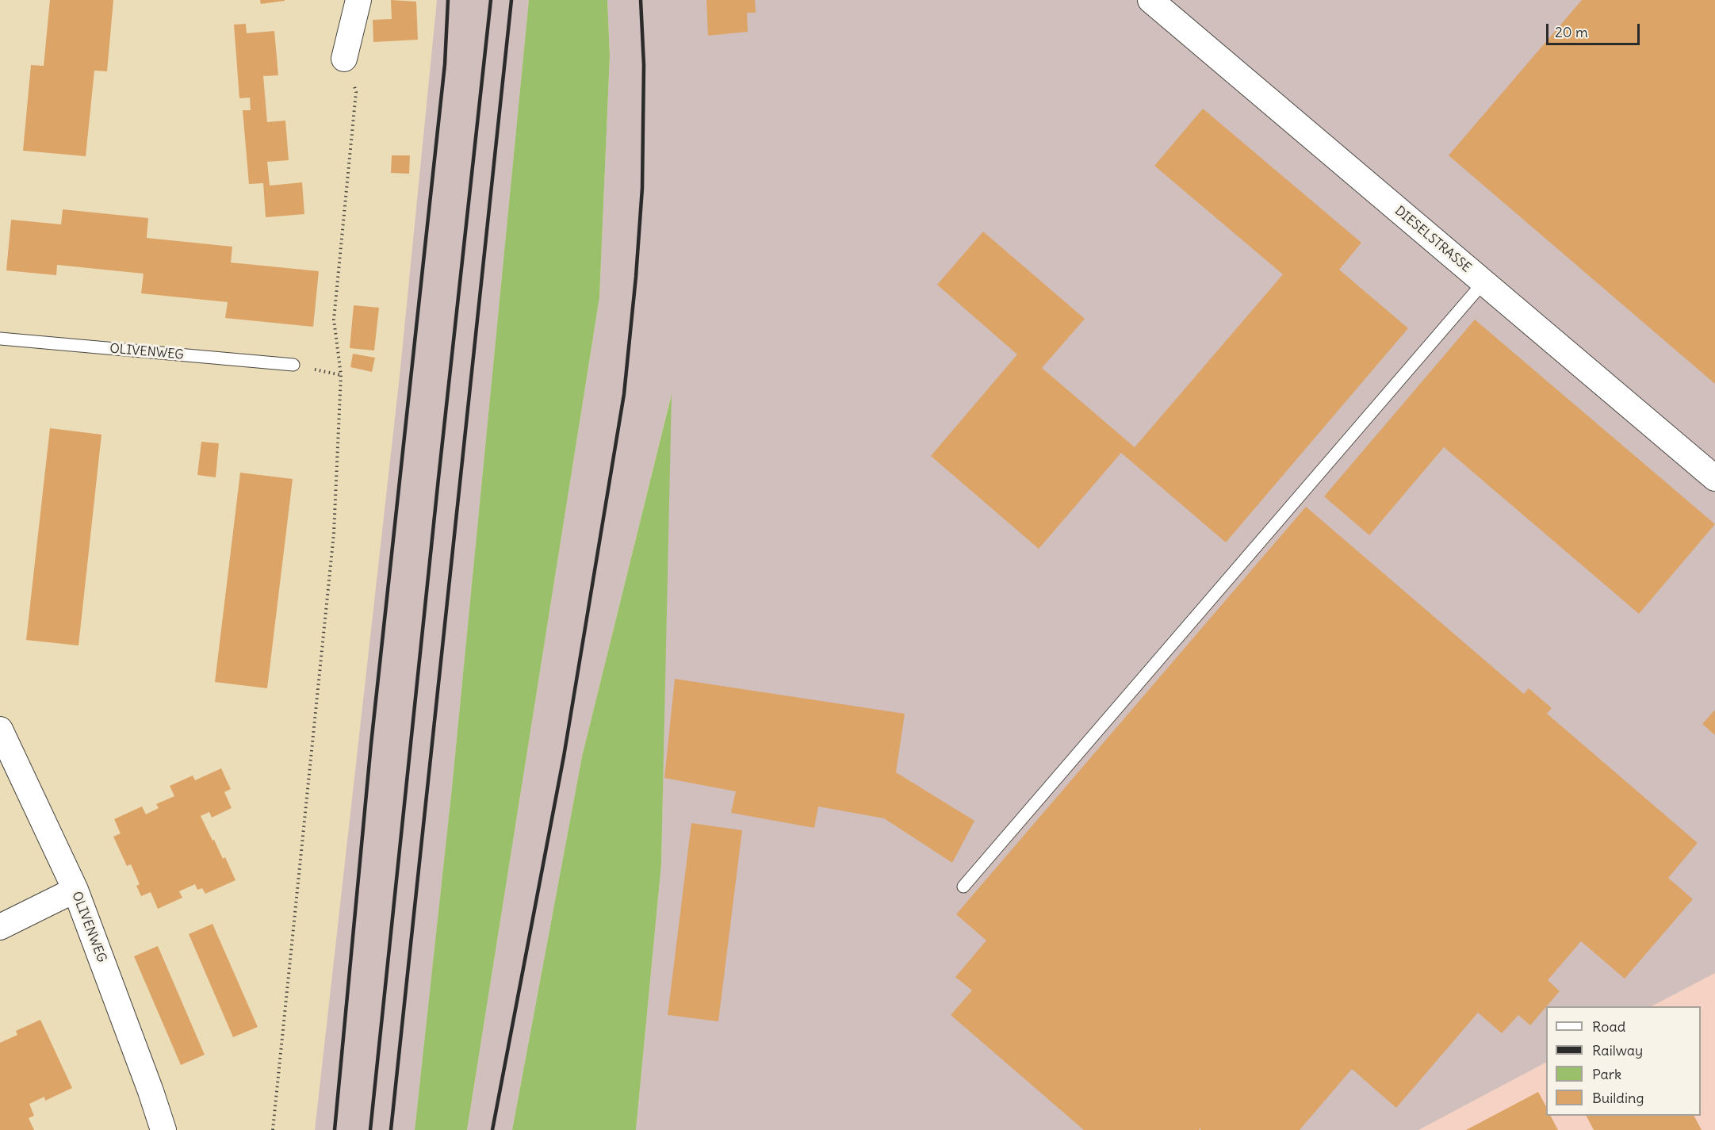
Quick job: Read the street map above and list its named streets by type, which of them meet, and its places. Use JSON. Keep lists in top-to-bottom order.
{
  "streets": {
    "street": ["DIESELSTRASSE", "OLIVENWEG"]
  },
  "legend": [
    "Road",
    "Railway",
    "Park",
    "Building"
  ],
  "scale_bar": "20 m"
}
